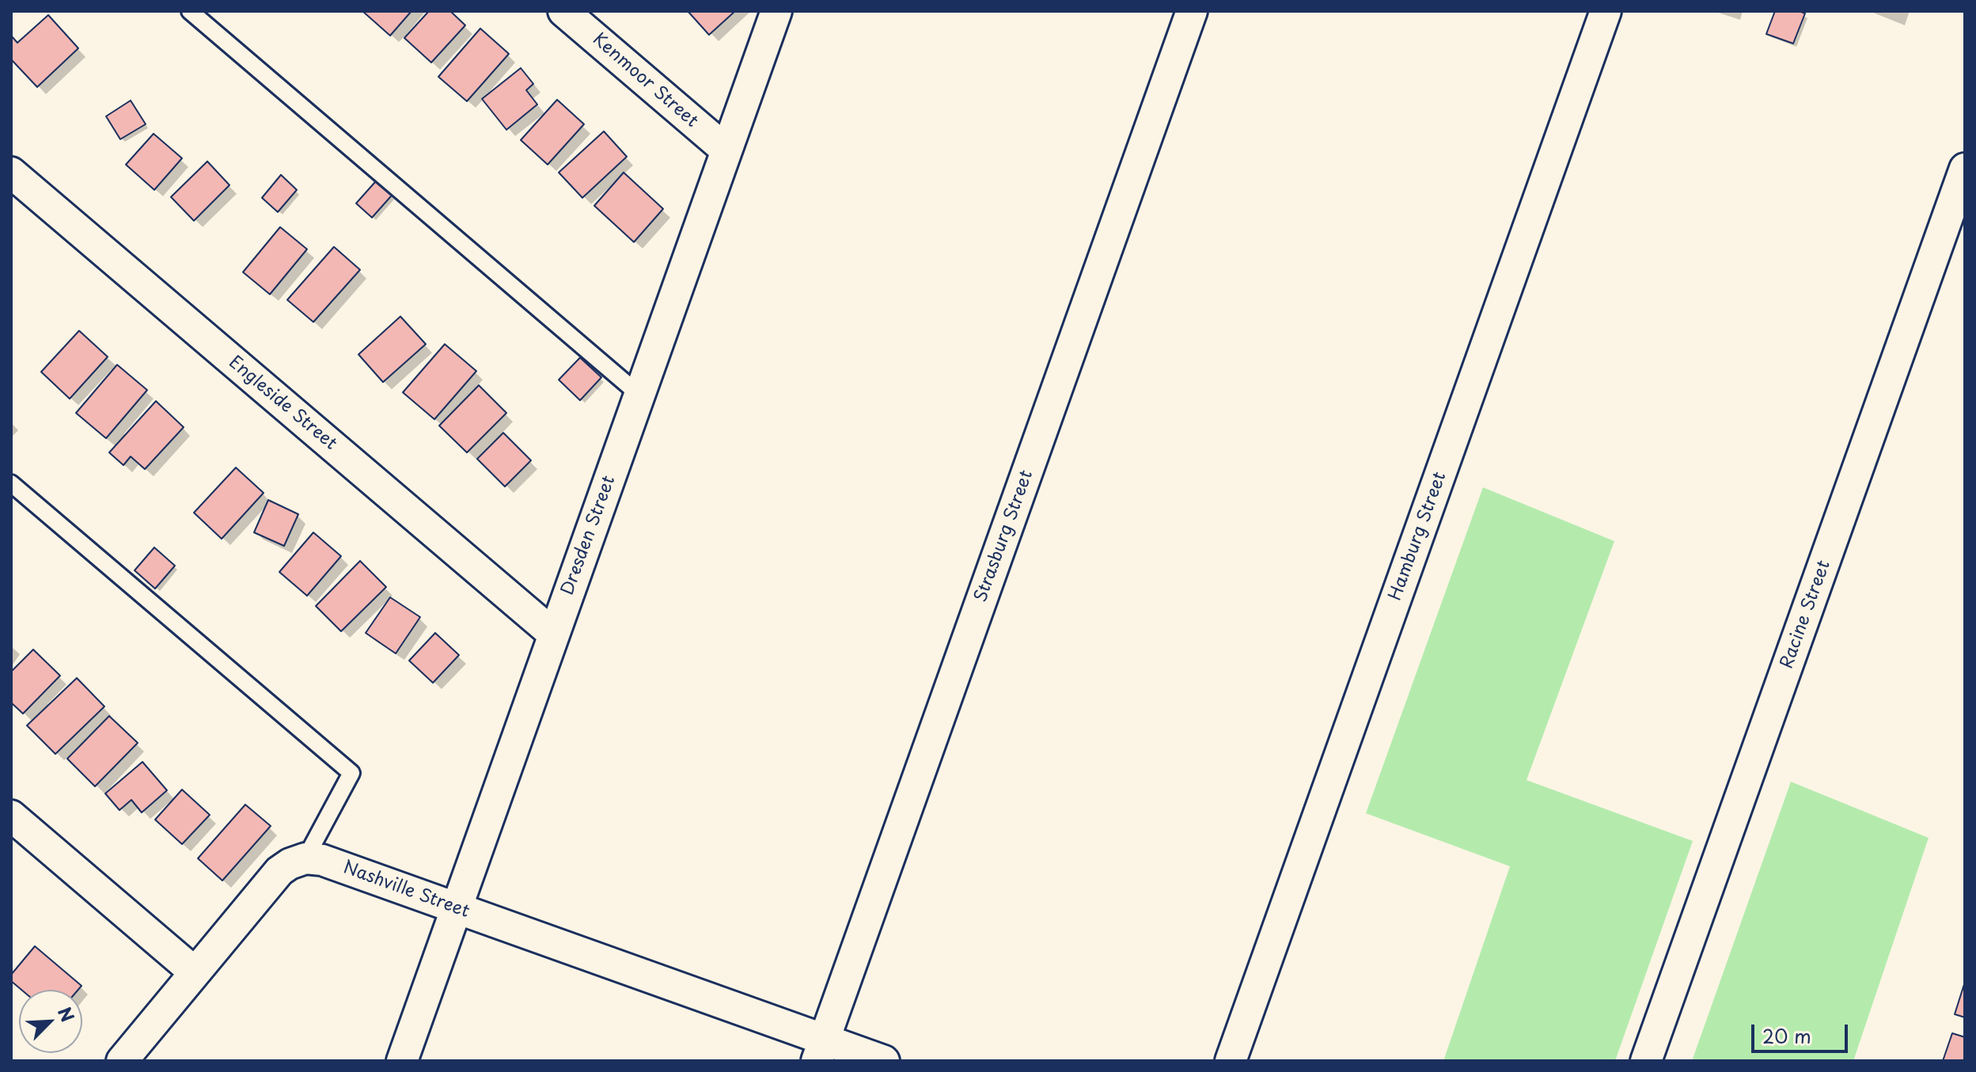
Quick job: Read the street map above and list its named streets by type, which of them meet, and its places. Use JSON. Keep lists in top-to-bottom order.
{
  "streets": {
    "street": [
      "Kenmoor Street",
      "Engleside Street",
      "Dresden Street",
      "Strasburg Street",
      "Hamburg Street",
      "Racine Street",
      "Nashville Street"
    ]
  },
  "crossings": [
    ["Kenmoor Street", "Dresden Street"],
    ["Engleside Street", "Dresden Street"],
    ["Dresden Street", "Nashville Street"],
    ["Strasburg Street", "Nashville Street"]
  ],
  "scale_bar": "20 m",
  "north": "top right"
}
